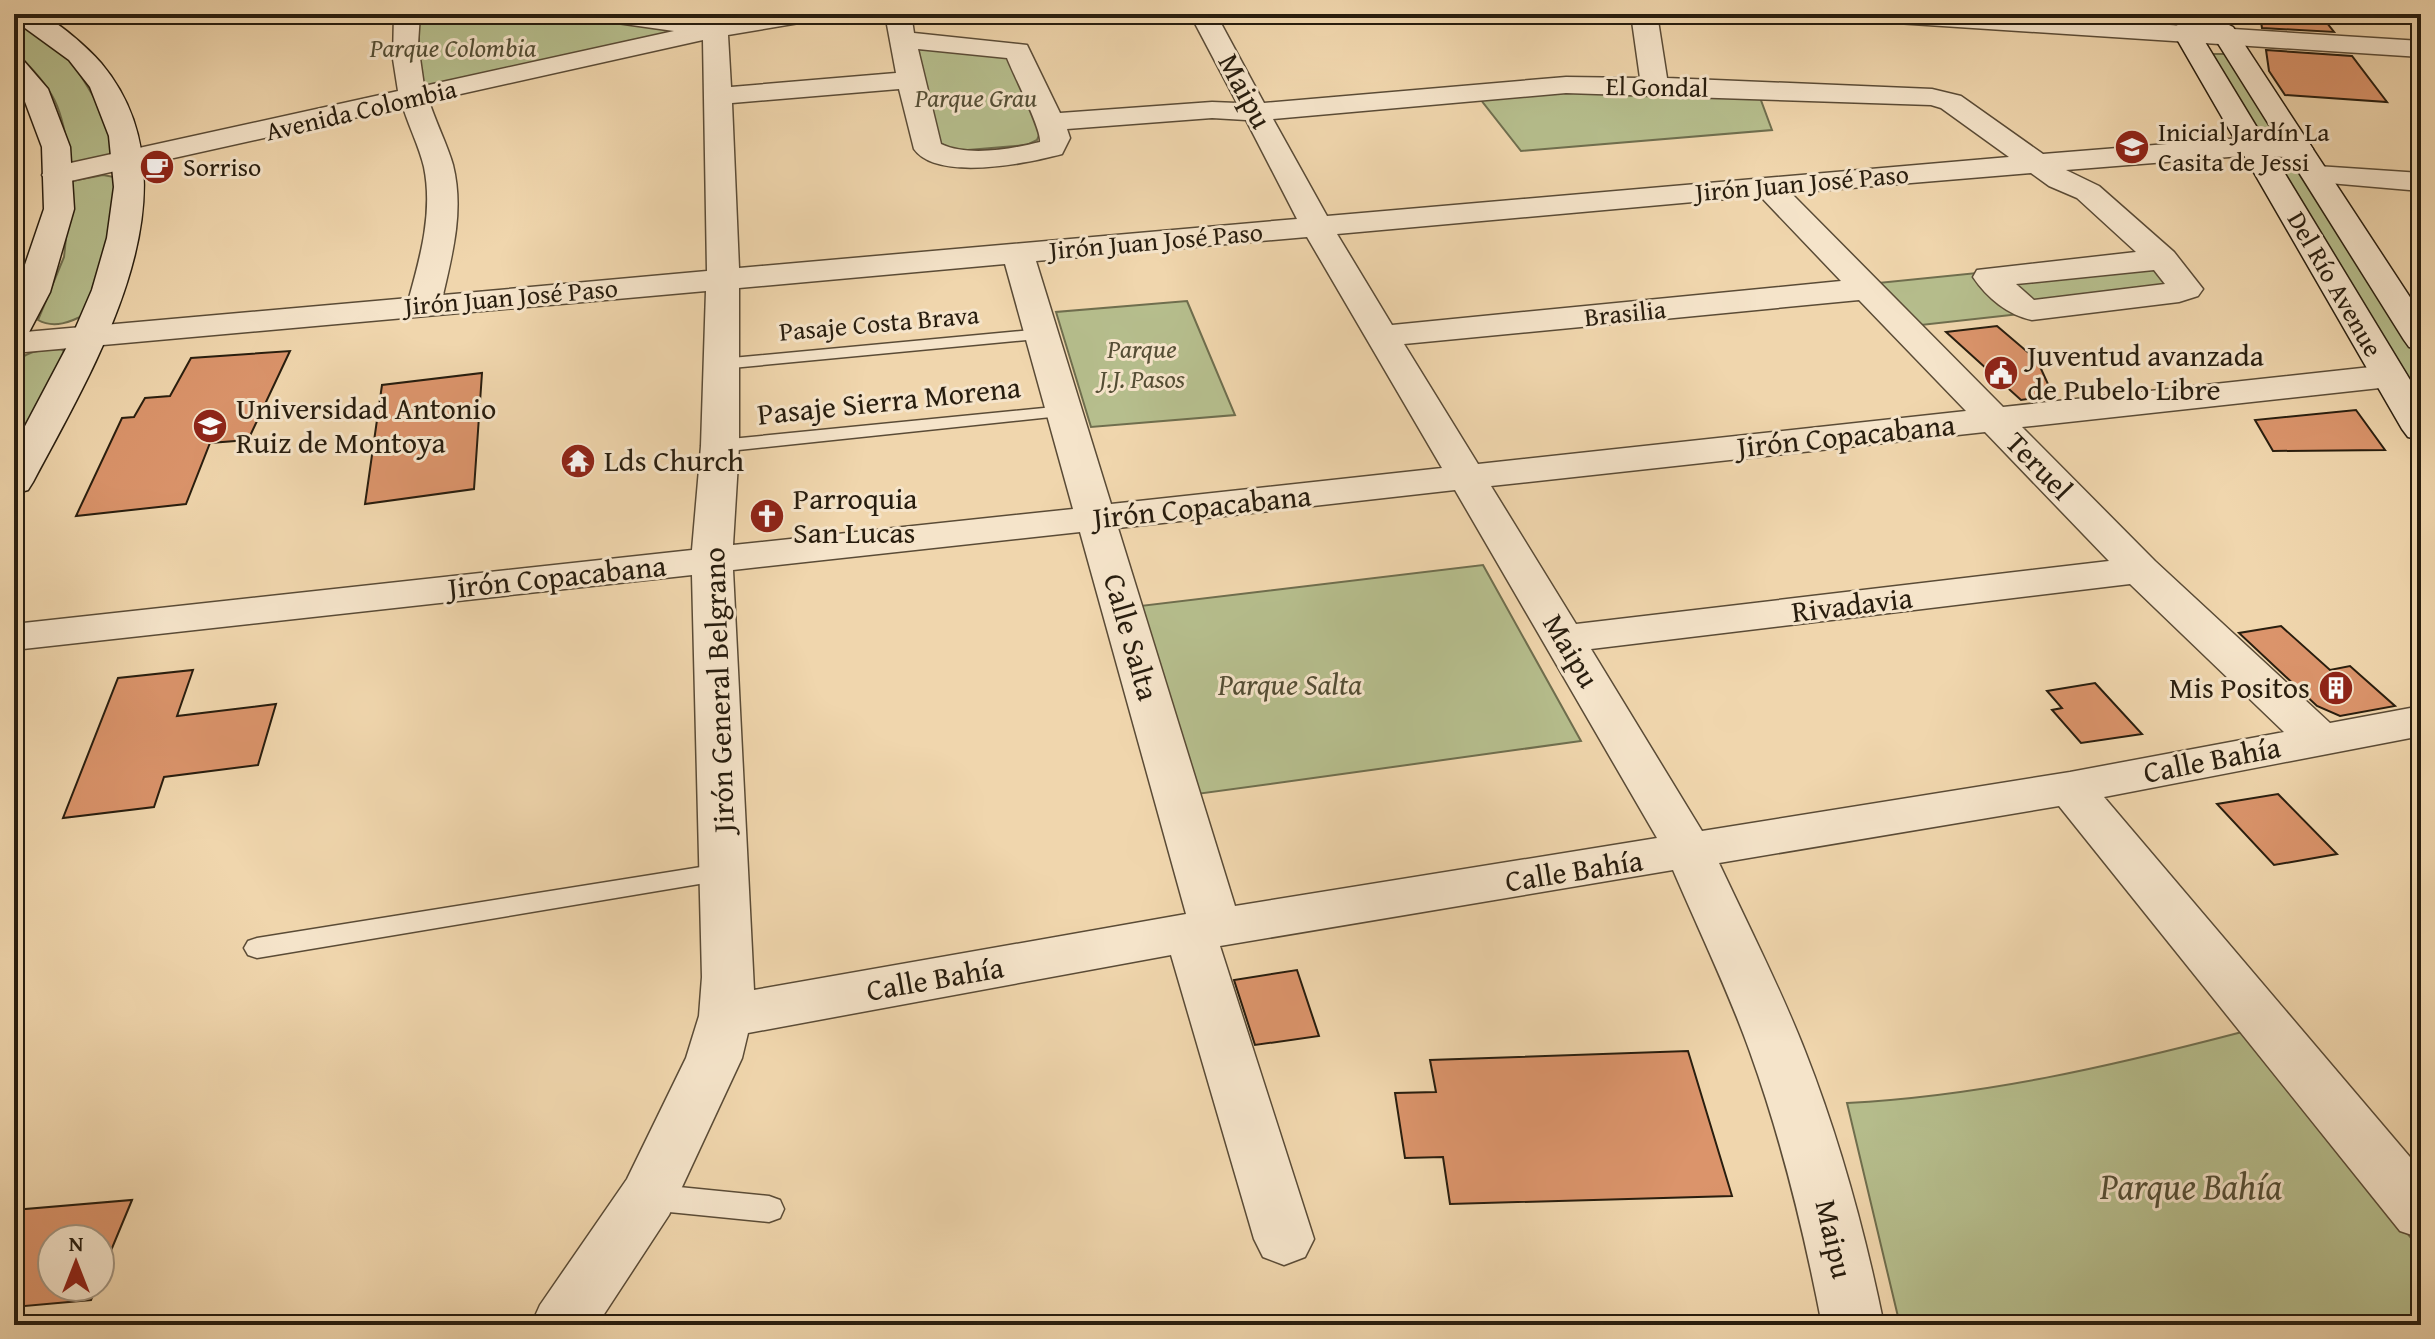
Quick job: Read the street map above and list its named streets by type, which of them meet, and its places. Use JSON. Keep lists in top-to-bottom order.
{
  "streets": {
    "street": [
      "El Gondal",
      "Maipu",
      "Avenida Colombia",
      "Jirón Juan José Paso",
      "Del Río Avenue",
      "Brasilia",
      "Jirón Copacabana",
      "Teruel",
      "Rivadavia",
      "Calle Salta",
      "Jirón General Belgrano",
      "Calle Bahía"
    ],
    "lane": ["Pasaje Costa Brava", "Pasaje Sierra Morena"]
  },
  "crossings": [
    ["El Gondal", "Maipu"],
    ["El Gondal", "Jirón Juan José Paso"],
    ["Maipu", "Jirón Juan José Paso"],
    ["Maipu", "Brasilia"],
    ["Maipu", "Jirón Copacabana"],
    ["Maipu", "Rivadavia"],
    ["Maipu", "Calle Bahía"],
    ["Avenida Colombia", "Jirón General Belgrano"],
    ["Jirón Juan José Paso", "Del Río Avenue"],
    ["Jirón Juan José Paso", "Teruel"],
    ["Jirón Juan José Paso", "Calle Salta"],
    ["Jirón Juan José Paso", "Jirón General Belgrano"],
    ["Del Río Avenue", "Jirón Copacabana"],
    ["Brasilia", "Teruel"],
    ["Pasaje Costa Brava", "Calle Salta"],
    ["Pasaje Costa Brava", "Jirón General Belgrano"],
    ["Pasaje Sierra Morena", "Calle Salta"],
    ["Pasaje Sierra Morena", "Jirón General Belgrano"],
    ["Jirón Copacabana", "Teruel"],
    ["Jirón Copacabana", "Calle Salta"],
    ["Jirón Copacabana", "Jirón General Belgrano"],
    ["Teruel", "Rivadavia"],
    ["Teruel", "Calle Bahía"],
    ["Calle Salta", "Calle Bahía"],
    ["Jirón General Belgrano", "Calle Bahía"]
  ],
  "parks": [
    "Parque Colombia",
    "Parque Grau",
    "Parque J.J. Pasos",
    "Parque Salta",
    "Parque Bahía"
  ],
  "places": {
    "school or university": ["Inicial Jardín La Casita de Jessi", "Universidad Antonio Ruiz de Montoya"],
    "cafe": ["Sorriso"],
    "public building": ["Juventud avanzada de Pubelo Libre"],
    "temple": ["Lds Church"],
    "church": ["Parroquia San Lucas"],
    "building": ["Mis Positos"]
  },
  "north": "top"
}
